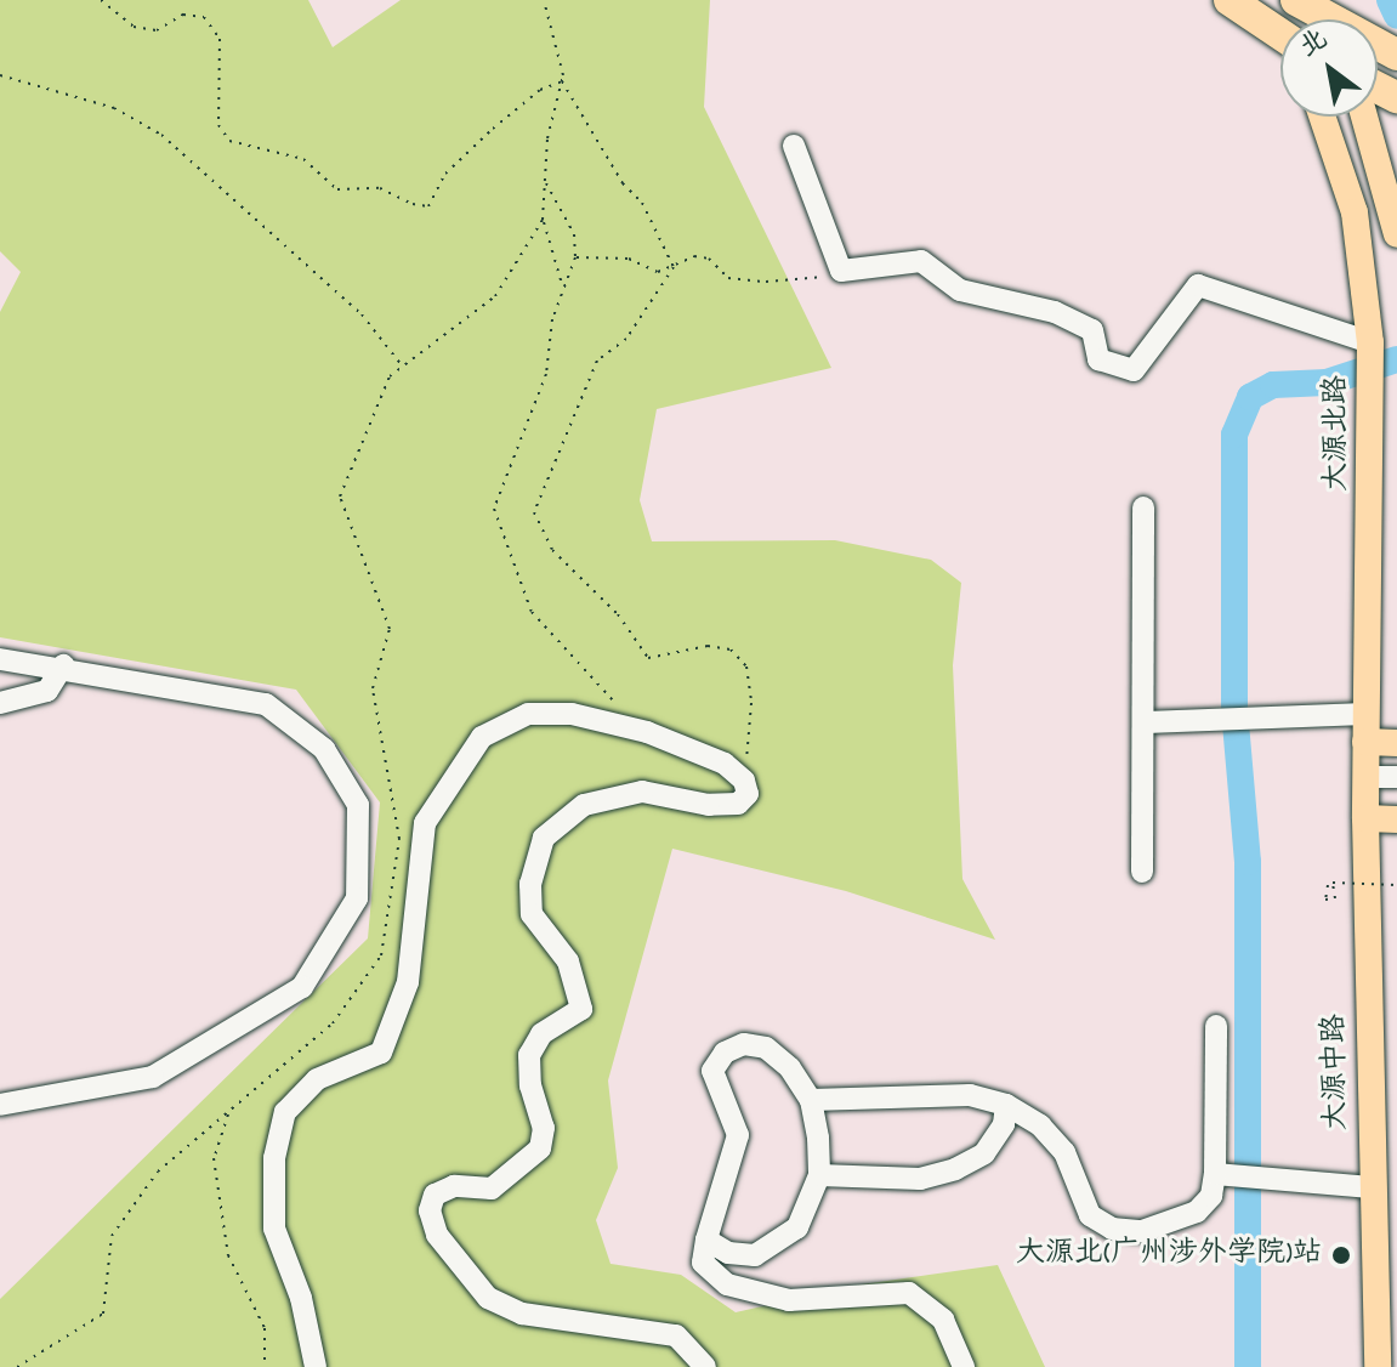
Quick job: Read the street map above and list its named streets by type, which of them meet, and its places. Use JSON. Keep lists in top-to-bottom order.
{
  "streets": {
    "main road": ["大源北路", "大源中路"]
  },
  "crossings": [
    ["大源北路", "大源中路"]
  ],
  "places": ["大源北(广州涉外学院)站"],
  "north": "top left"
}
